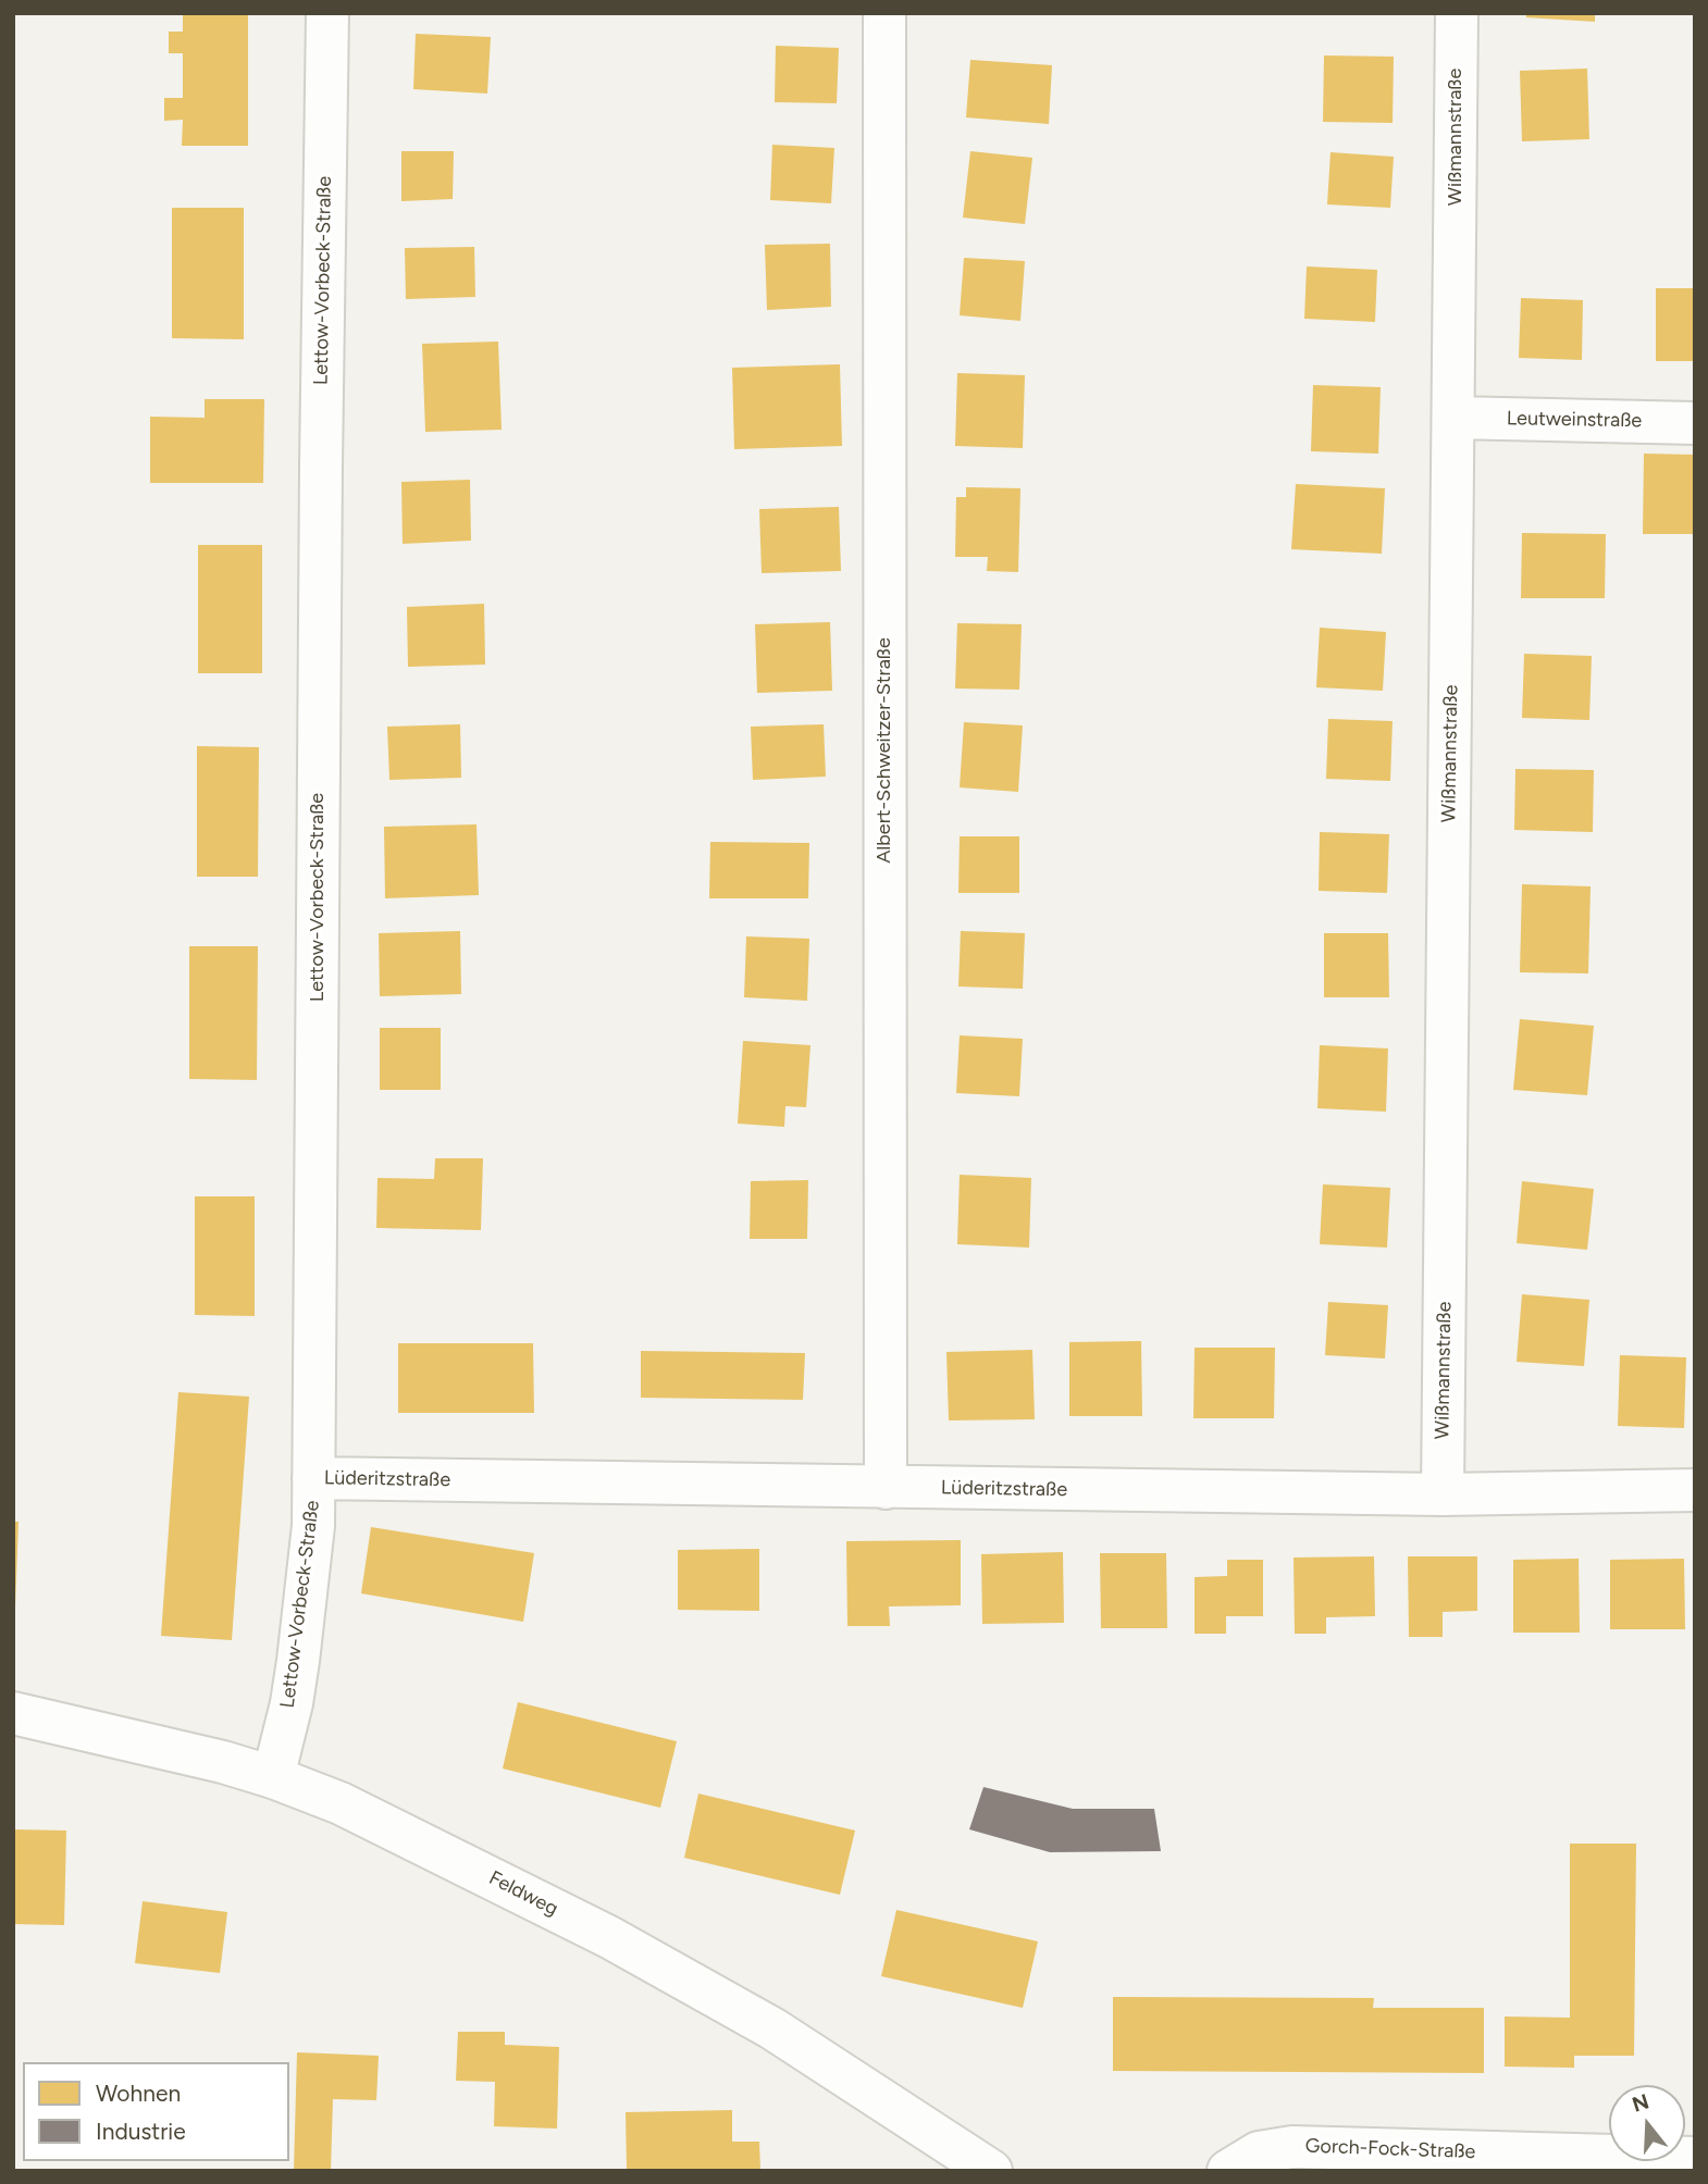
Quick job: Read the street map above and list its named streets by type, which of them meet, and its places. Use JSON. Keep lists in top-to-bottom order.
{
  "streets": {
    "street": [
      "Wißmannstraße",
      "Lettow-Vorbeck-Straße",
      "Leutweinstraße",
      "Albert-Schweitzer-Straße",
      "Lüderitzstraße",
      "Feldweg",
      "Gorch-Fock-Straße"
    ]
  },
  "crossings": [
    ["Wißmannstraße", "Leutweinstraße"],
    ["Wißmannstraße", "Lüderitzstraße"],
    ["Lettow-Vorbeck-Straße", "Lüderitzstraße"],
    ["Lettow-Vorbeck-Straße", "Feldweg"],
    ["Albert-Schweitzer-Straße", "Lüderitzstraße"]
  ],
  "legend": ["Wohnen", "Industrie"],
  "north": "top"
}
